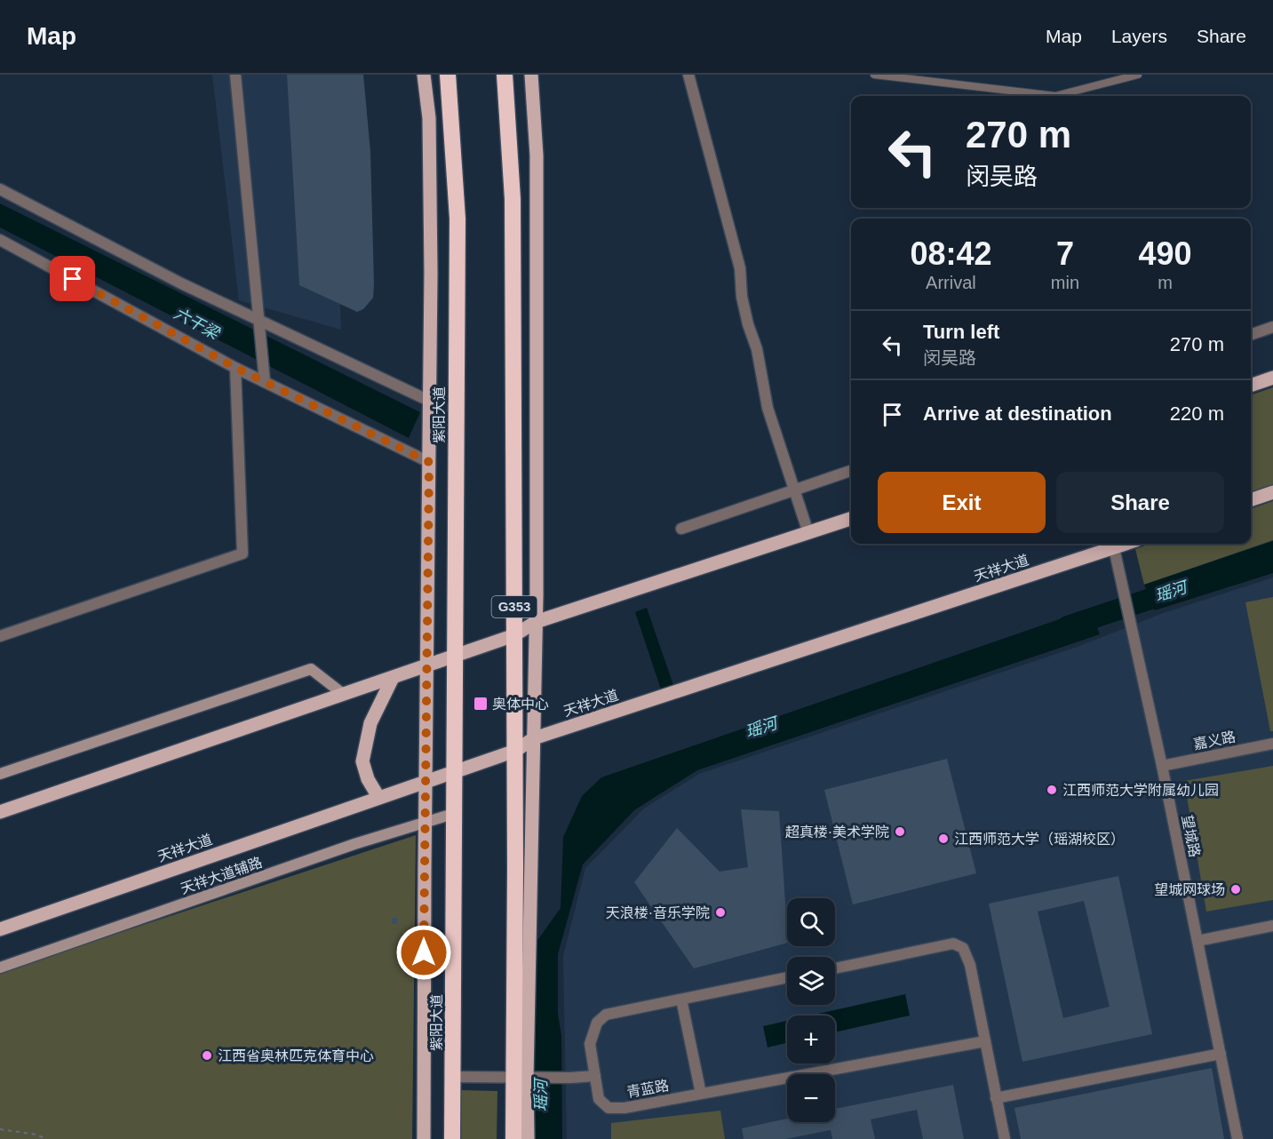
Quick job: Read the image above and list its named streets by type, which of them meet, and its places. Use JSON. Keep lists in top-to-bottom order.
{
  "streets": {
    "highway": ["紫阳大道", "G353"],
    "main road": ["天祥大道", "天祥大道辅路"],
    "street": ["嘉义路", "望城路", "青蓝路"]
  },
  "crossings": [
    ["紫阳大道", "天祥大道"],
    ["紫阳大道", "天祥大道辅路"],
    ["天祥大道", "G353"],
    ["天祥大道", "望城路"],
    ["嘉义路", "望城路"]
  ],
  "water": ["六干梁", "瑶河"],
  "places": {
    "transit": ["奥体中心"],
    "other": [
      "江西师范大学附属幼儿园",
      "超真楼·美术学院",
      "江西师范大学（瑶湖校区）",
      "望城网球场",
      "天浪楼·音乐学院",
      "江西省奥林匹克体育中心"
    ]
  },
  "page": {
    "header": "Map",
    "nav": ["Map", "Layers", "Share"],
    "turn": ["270 m", "闵吴路"],
    "eta": [
      "08:42",
      "Arrival",
      "7",
      "min",
      "490",
      "m"
    ],
    "list": [
      {
        "name": "Turn left",
        "note": "闵吴路",
        "value": "270 m"
      },
      {
        "name": "Arrive at destination",
        "value": "220 m"
      }
    ],
    "buttons": ["Exit", "Share"],
    "map_buttons": ["+", "−"]
  }
}
